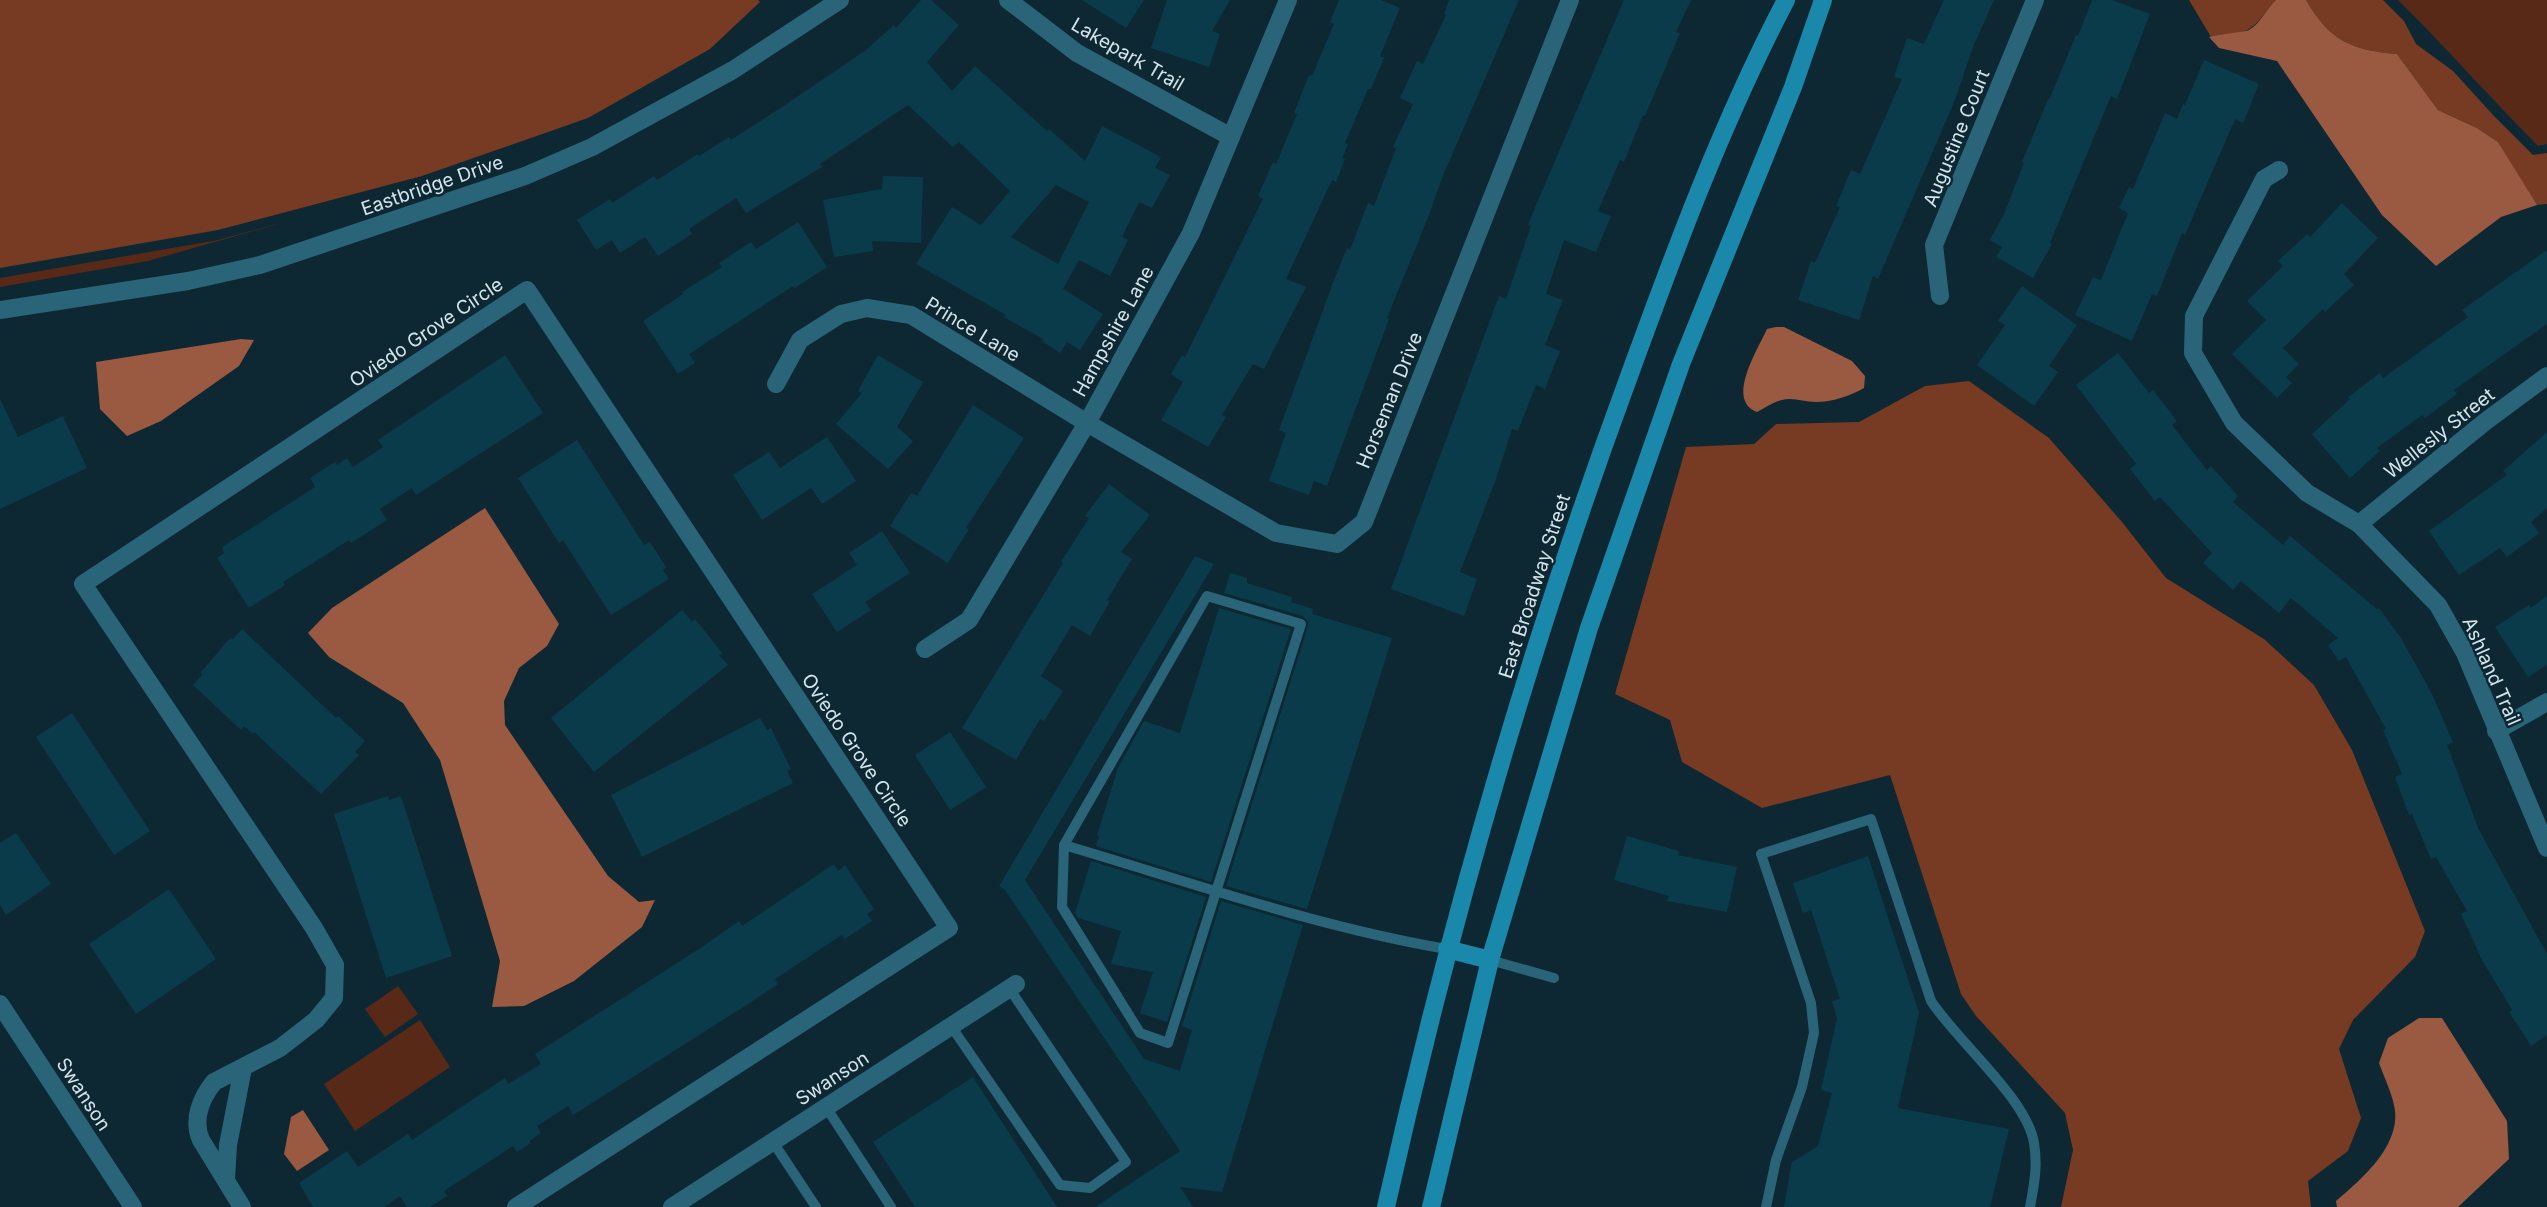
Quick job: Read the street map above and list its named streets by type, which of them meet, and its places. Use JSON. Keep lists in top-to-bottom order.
{
  "streets": {
    "main road": ["East Broadway Street"],
    "street": [
      "Lakepark Trail",
      "Augustine Court",
      "Eastbridge Drive",
      "Prince Lane",
      "Hampshire Lane",
      "Oviedo Grove Circle",
      "Horseman Drive",
      "Wellesly Street",
      "Ashland Trail",
      "Swanson"
    ]
  },
  "crossings": [
    ["Lakepark Trail", "Hampshire Lane"],
    ["Prince Lane", "Hampshire Lane"],
    ["Prince Lane", "Horseman Drive"],
    ["Hampshire Lane", "Horseman Drive"],
    ["Wellesly Street", "Ashland Trail"]
  ]
}
